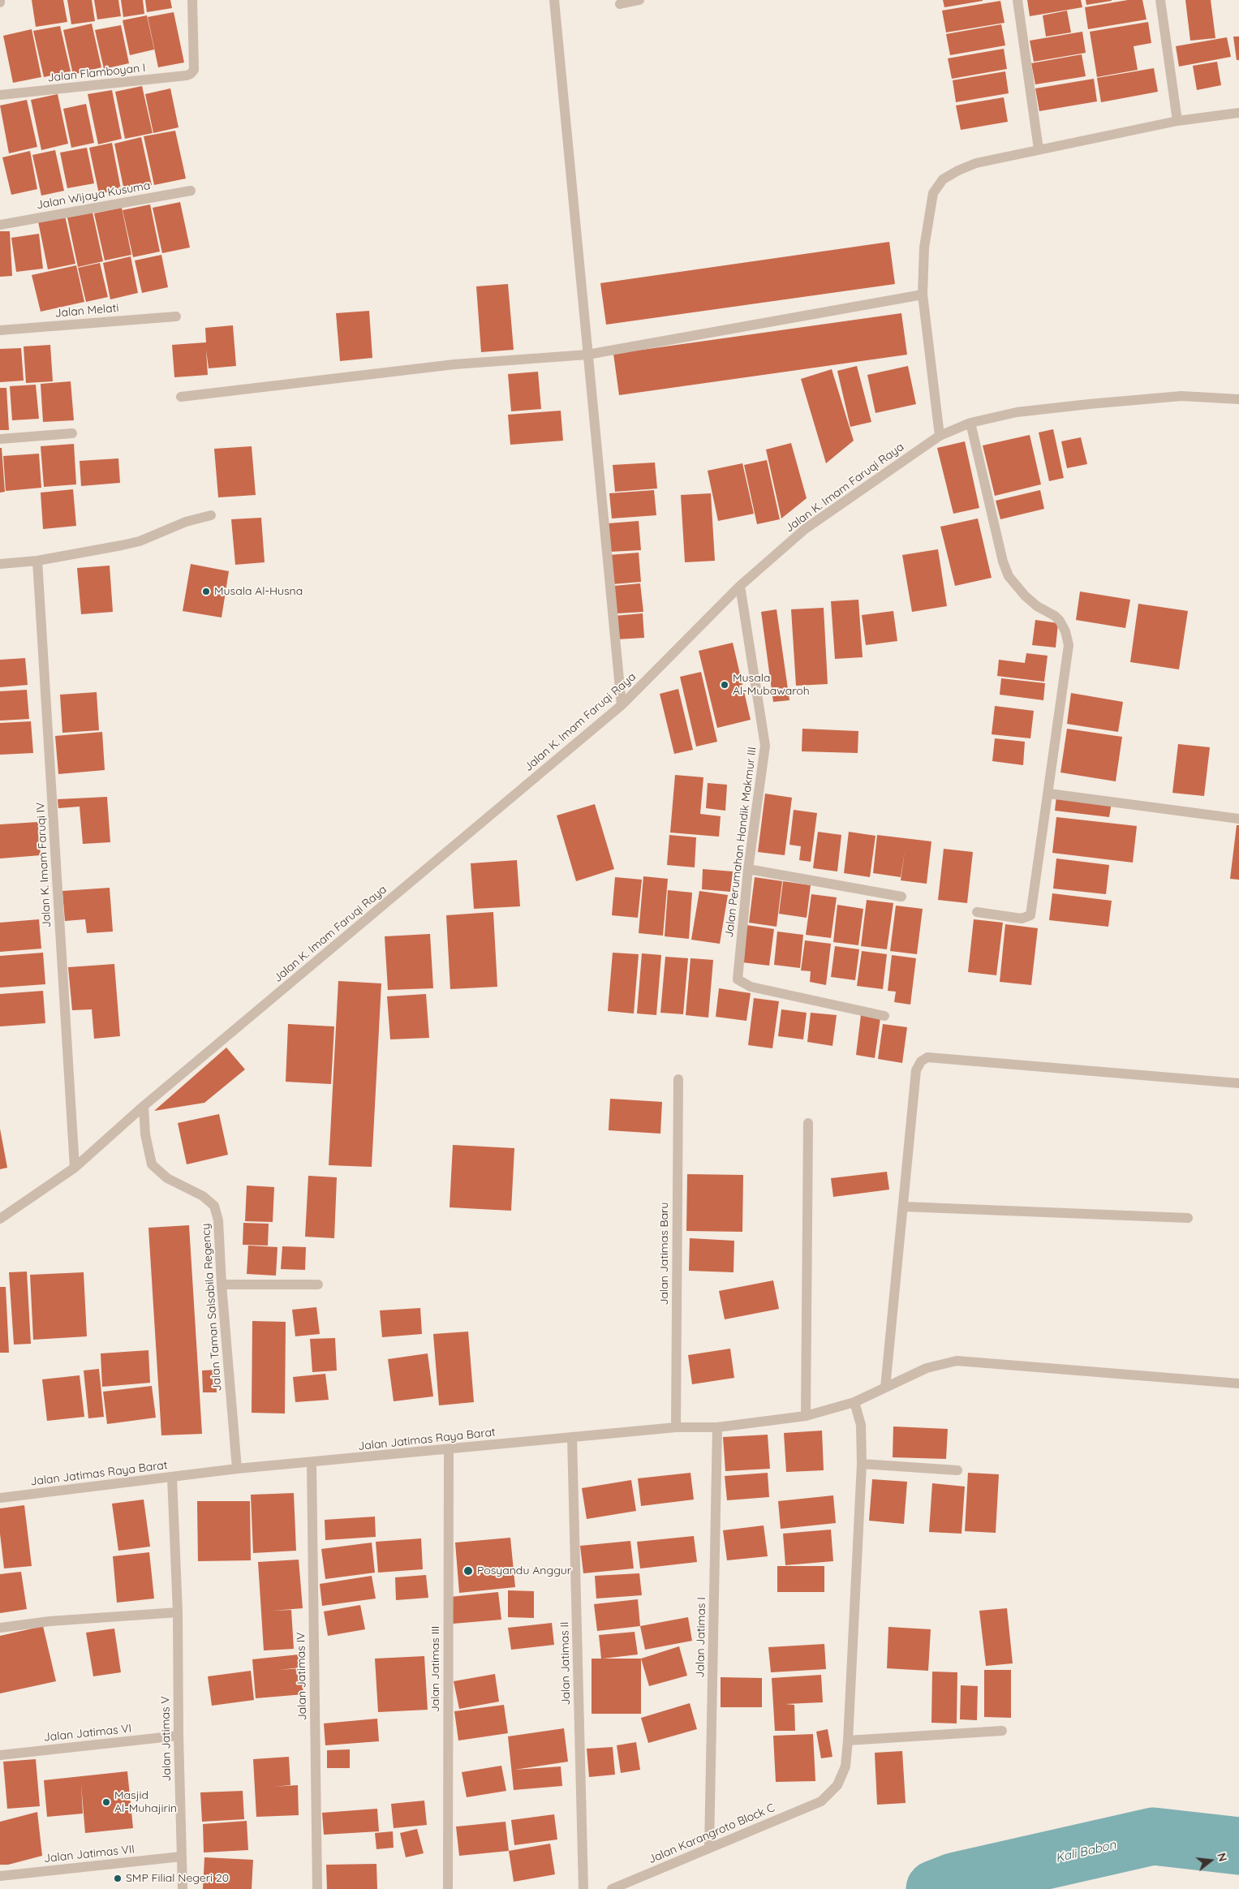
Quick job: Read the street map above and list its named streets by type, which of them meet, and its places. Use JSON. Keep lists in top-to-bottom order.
{
  "streets": {
    "street": [
      "Jalan Flamboyan I",
      "Jalan Wijaya Kusuma",
      "Jalan Melati",
      "Jalan K. Imam Faruqi Raya",
      "Jalan Perumahan Handik Makmur III",
      "Jalan K. Imam Faruqi IV",
      "Jalan Jatimas Baru",
      "Jalan Taman Salsabila Regency",
      "Jalan Jatimas Raya Barat",
      "Jalan Jatimas I",
      "Jalan Jatimas II",
      "Jalan Jatimas III",
      "Jalan Jatimas IV",
      "Jalan Jatimas VI",
      "Jalan Jatimas V",
      "Jalan Karangroto Block C",
      "Jalan Jatimas VII"
    ]
  },
  "crossings": [
    ["Jalan K. Imam Faruqi Raya", "Jalan Perumahan Handik Makmur III"],
    ["Jalan K. Imam Faruqi Raya", "Jalan K. Imam Faruqi IV"],
    ["Jalan K. Imam Faruqi Raya", "Jalan Taman Salsabila Regency"],
    ["Jalan Jatimas Baru", "Jalan Jatimas Raya Barat"],
    ["Jalan Taman Salsabila Regency", "Jalan Jatimas Raya Barat"],
    ["Jalan Jatimas Raya Barat", "Jalan Jatimas I"],
    ["Jalan Jatimas Raya Barat", "Jalan Jatimas II"],
    ["Jalan Jatimas Raya Barat", "Jalan Jatimas III"],
    ["Jalan Jatimas Raya Barat", "Jalan Jatimas IV"],
    ["Jalan Jatimas Raya Barat", "Jalan Jatimas V"],
    ["Jalan Jatimas I", "Jalan Karangroto Block C"],
    ["Jalan Jatimas VI", "Jalan Jatimas V"],
    ["Jalan Jatimas V", "Jalan Jatimas VII"]
  ],
  "water": ["Kali Babon"],
  "places": [
    "Musala Al-Husna",
    "Musala Al-Mubawaroh",
    "Posyandu Anggur",
    "Masjid Al-Muhajirin",
    "SMP Filial Negeri 20"
  ],
  "north": "right"
}
